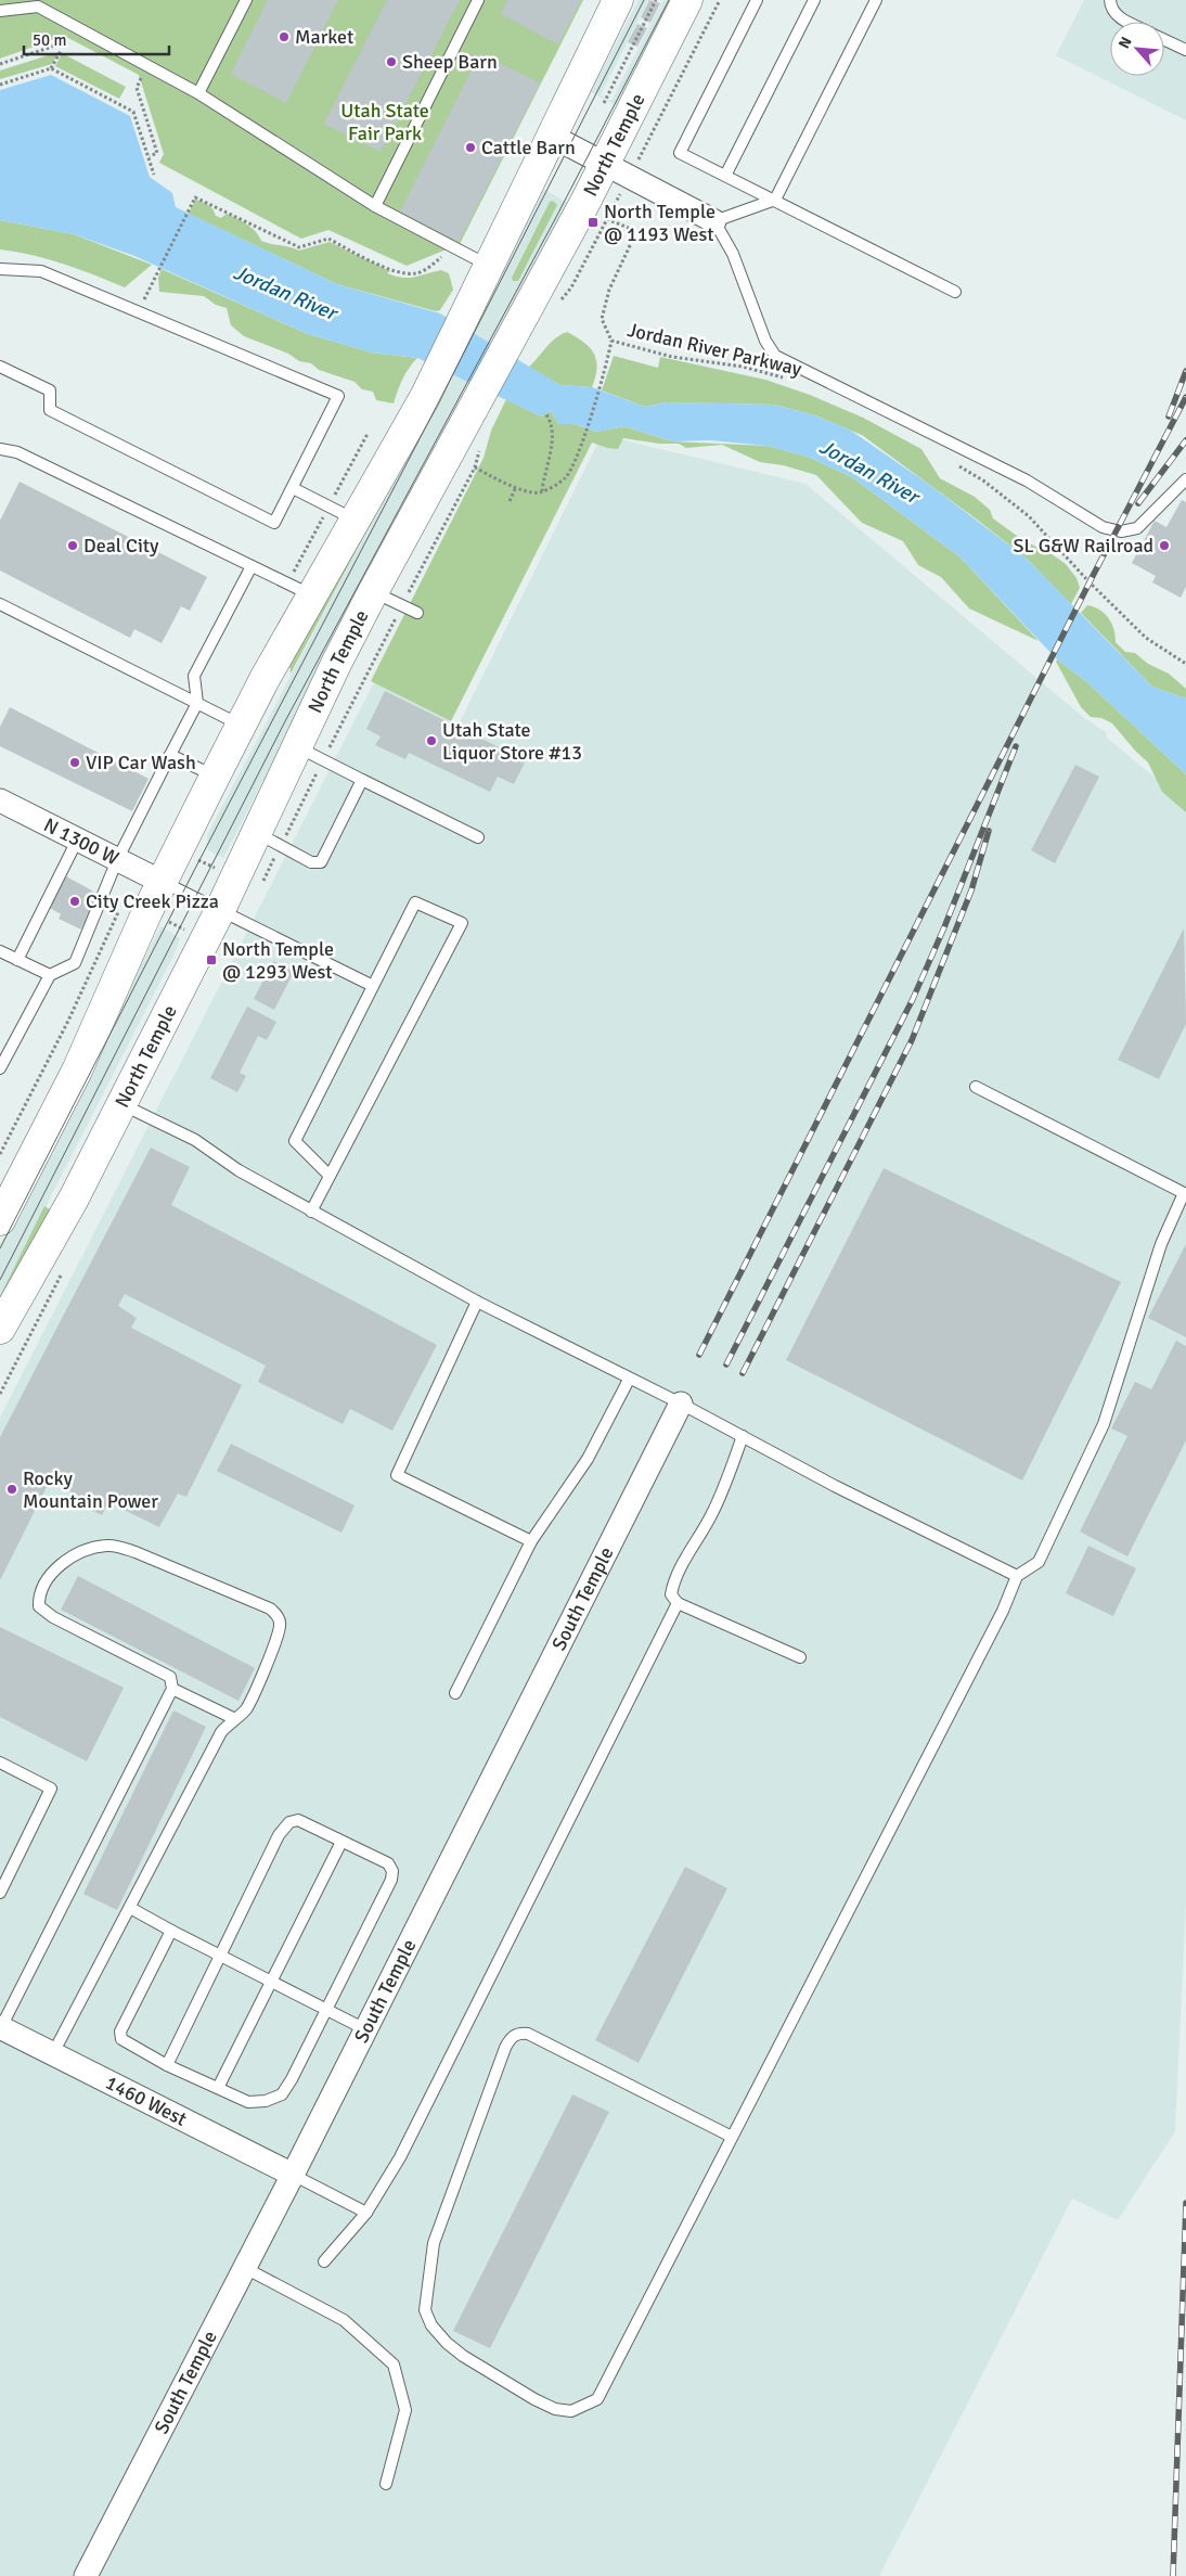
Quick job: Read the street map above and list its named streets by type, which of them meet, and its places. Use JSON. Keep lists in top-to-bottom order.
{
  "streets": {
    "main road": ["North Temple"],
    "street": ["N 1300 W", "South Temple", "1460 West"],
    "path": ["Jordan River Parkway"]
  },
  "crossings": [
    ["North Temple", "Jordan River Parkway"],
    ["South Temple", "1460 West"]
  ],
  "water": ["Jordan River"],
  "parks": ["Utah State Fair Park"],
  "places": {
    "other": [
      "Market",
      "Sheep Barn",
      "Cattle Barn",
      "Deal City",
      "SL G&W Railroad",
      "Utah State Liquor Store #13",
      "VIP Car Wash",
      "City Creek Pizza",
      "Rocky Mountain Power"
    ],
    "transit": ["North Temple @ 1193 West", "North Temple @ 1293 West"]
  },
  "scale_bar": "50 m",
  "north": "top left"
}
